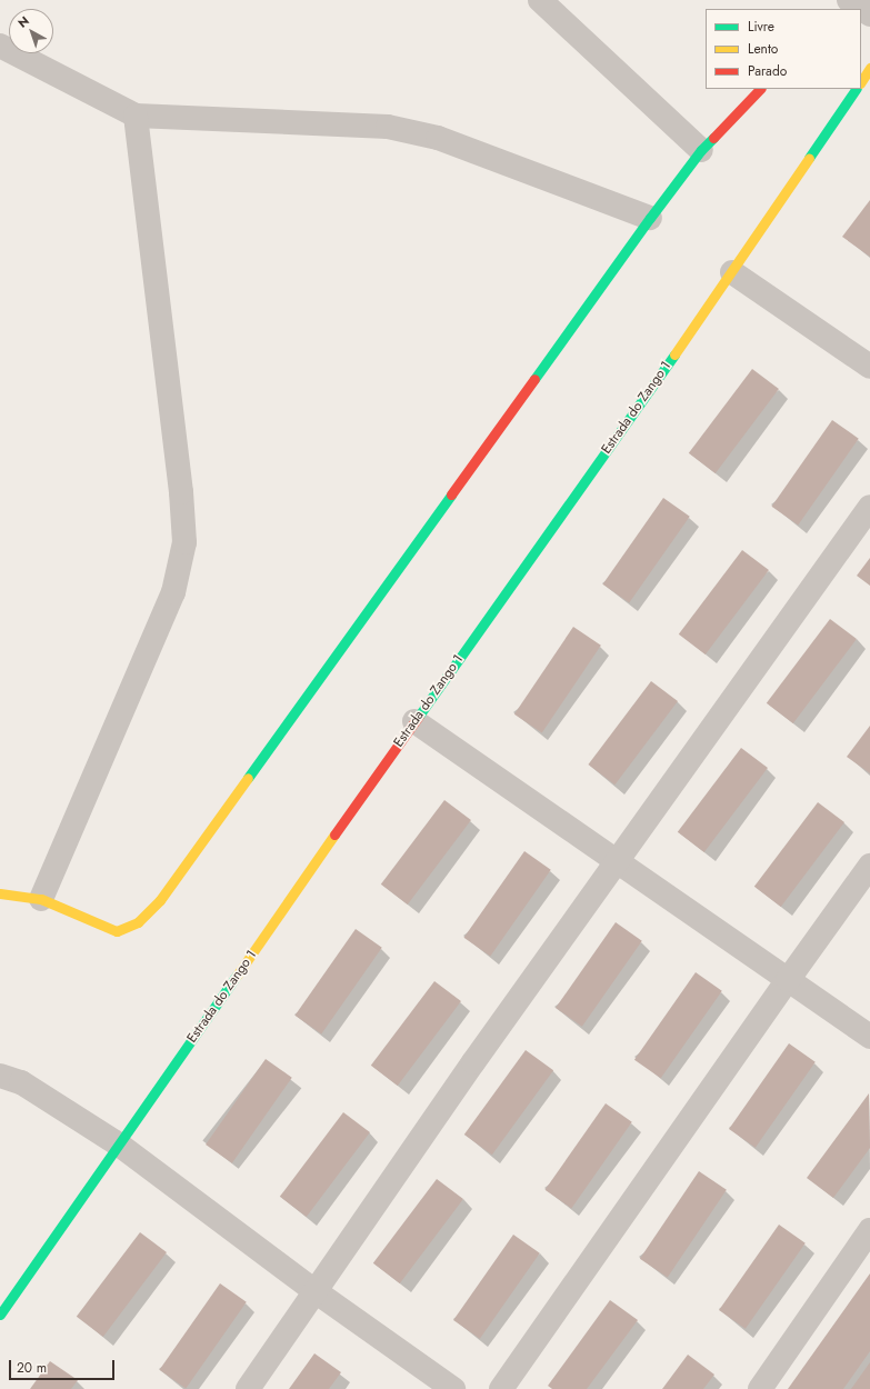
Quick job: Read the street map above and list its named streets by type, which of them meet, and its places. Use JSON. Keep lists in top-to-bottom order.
{
  "streets": {
    "street": ["Estrada do Zango 1"]
  },
  "legend": ["Livre", "Lento", "Parado"],
  "scale_bar": "20 m",
  "north": "top left"
}
